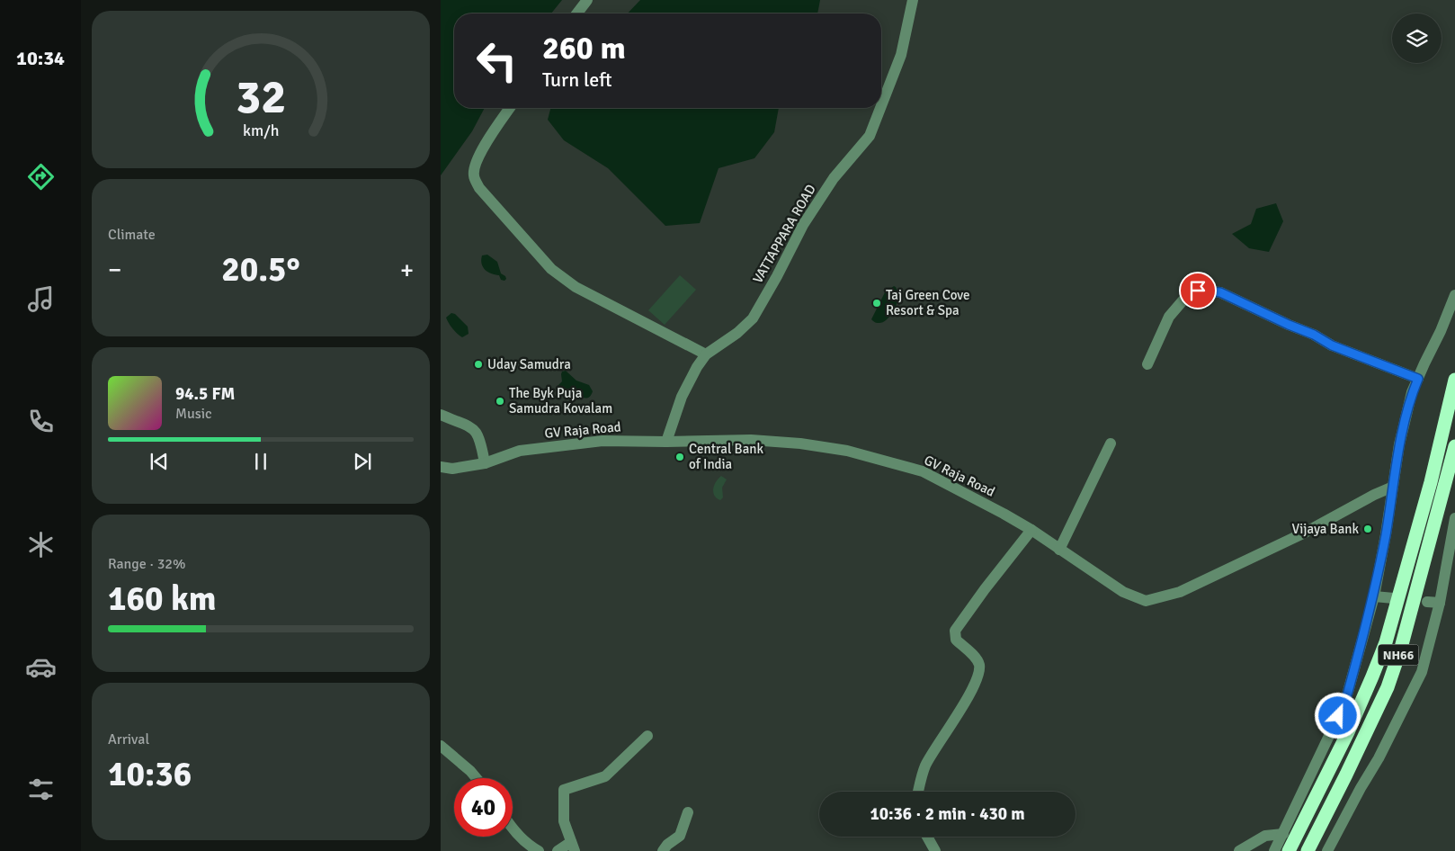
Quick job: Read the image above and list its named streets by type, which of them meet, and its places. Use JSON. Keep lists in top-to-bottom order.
{
  "streets": {
    "highway": ["NH66"],
    "street": ["VATTAPPARA ROAD", "GV Raja Road"]
  },
  "crossings": [
    ["VATTAPPARA ROAD", "GV Raja Road"]
  ],
  "places": [
    "Taj Green Cove Resort & Spa",
    "Uday Samudra",
    "The Byk Puja Samudra Kovalam",
    "Central Bank of India",
    "Vijaya Bank"
  ],
  "page": {
    "tabs": "10:34",
    "turn": ["260 m", "Turn left"],
    "tile": [
      "Climate",
      ["Range · 32%", "160 km"],
      ["Arrival", "10:36"]
    ],
    "heat": ["−", "20.5°", "+"],
    "song": ["94.5 FM", "Music"],
    "limit": "40",
    "trip": "10:36 · 2 min · 430 m",
    "gauge": ["32", "km/h"]
  }
}
